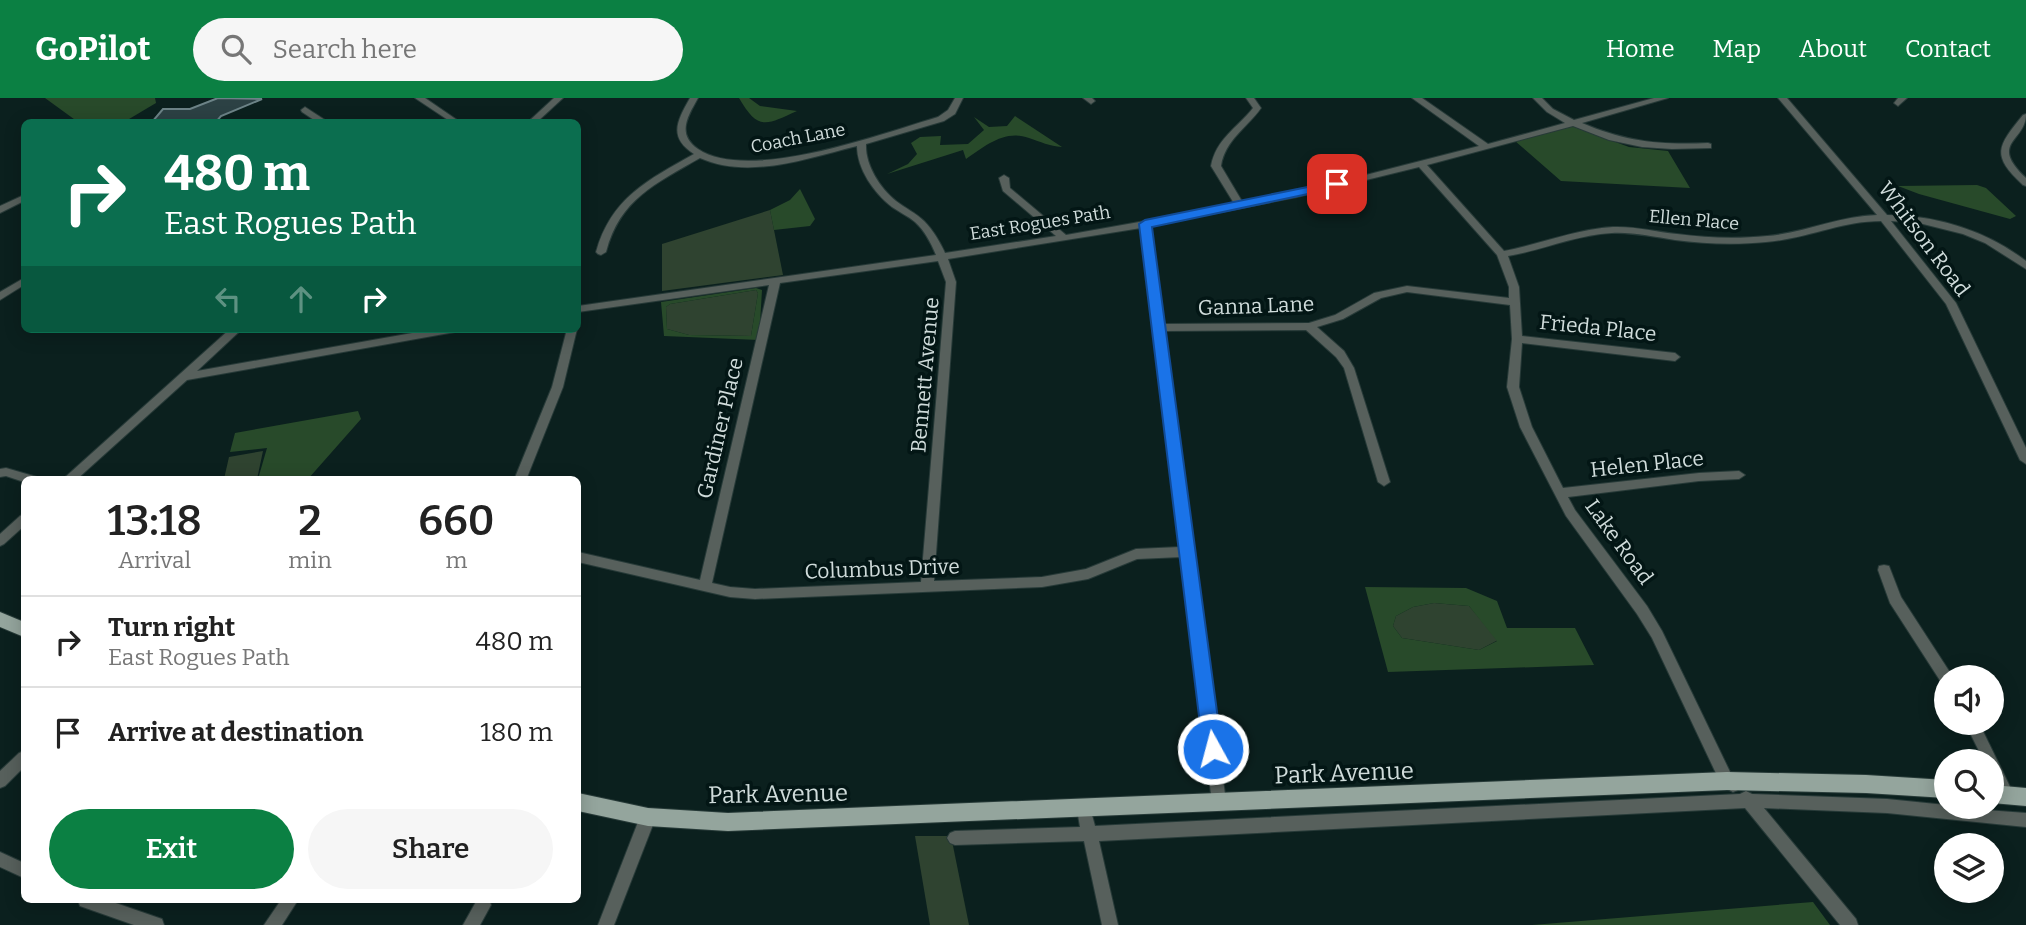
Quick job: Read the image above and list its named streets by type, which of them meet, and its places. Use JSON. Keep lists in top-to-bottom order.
{
  "streets": {
    "main road": ["Park Avenue"],
    "street": [
      "Coach Lane",
      "Ellen Place",
      "East Rogues Path",
      "Whitson Road",
      "Ganna Lane",
      "Frieda Place",
      "Bennett Avenue",
      "Gardiner Place",
      "Helen Place",
      "Lake Road",
      "Columbus Drive"
    ]
  },
  "crossings": [
    ["Coach Lane", "Bennett Avenue"],
    ["Ellen Place", "Whitson Road"],
    ["Ellen Place", "Lake Road"],
    ["East Rogues Path", "Bennett Avenue"],
    ["East Rogues Path", "Gardiner Place"],
    ["East Rogues Path", "Lake Road"],
    ["Ganna Lane", "Lake Road"],
    ["Frieda Place", "Lake Road"],
    ["Bennett Avenue", "Columbus Drive"],
    ["Gardiner Place", "Columbus Drive"],
    ["Helen Place", "Lake Road"],
    ["Lake Road", "Park Avenue"]
  ],
  "page": {
    "header": "GoPilot",
    "search": "Search here",
    "nav": [
      "Home",
      "Map",
      "About",
      "Contact"
    ],
    "turn": ["480 m", "East Rogues Path"],
    "eta": [
      "13:18",
      "Arrival",
      "2",
      "min",
      "660",
      "m"
    ],
    "list": [
      {
        "name": "Turn right",
        "note": "East Rogues Path",
        "value": "480 m"
      },
      {
        "name": "Arrive at destination",
        "value": "180 m"
      }
    ],
    "buttons": ["Exit", "Share"]
  }
}
